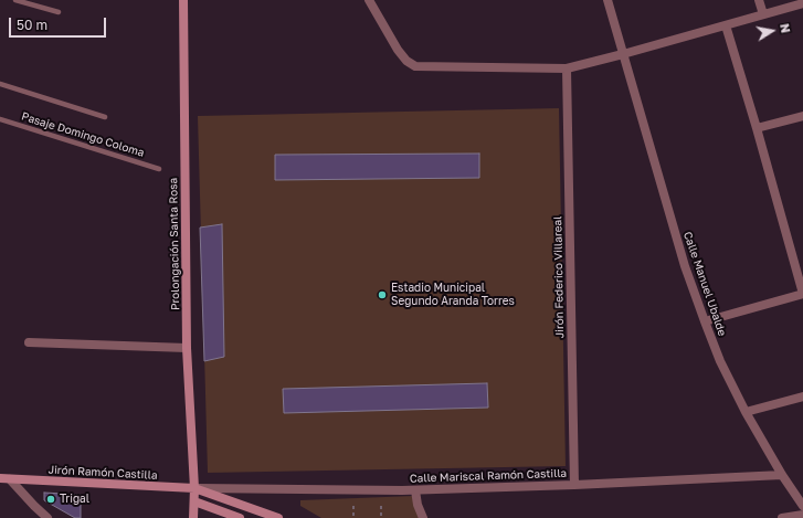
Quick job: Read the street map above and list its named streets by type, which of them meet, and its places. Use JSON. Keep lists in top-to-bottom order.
{
  "streets": {
    "street": [
      "Prolongación Santa Rosa",
      "Jirón Federico Villareal",
      "Calle Manuel Ubalde",
      "Jirón Ramón Castilla",
      "Calle Mariscal Ramón Castilla"
    ],
    "lane": ["Pasaje Domingo Coloma"]
  },
  "crossings": [
    ["Prolongación Santa Rosa", "Jirón Ramón Castilla"],
    ["Prolongación Santa Rosa", "Calle Mariscal Ramón Castilla"],
    ["Jirón Federico Villareal", "Calle Mariscal Ramón Castilla"],
    ["Calle Manuel Ubalde", "Calle Mariscal Ramón Castilla"],
    ["Jirón Ramón Castilla", "Calle Mariscal Ramón Castilla"]
  ],
  "places": ["Estadio Municipal Segundo Aranda Torres", "Trigal"],
  "scale_bar": "50 m",
  "north": "right"
}
